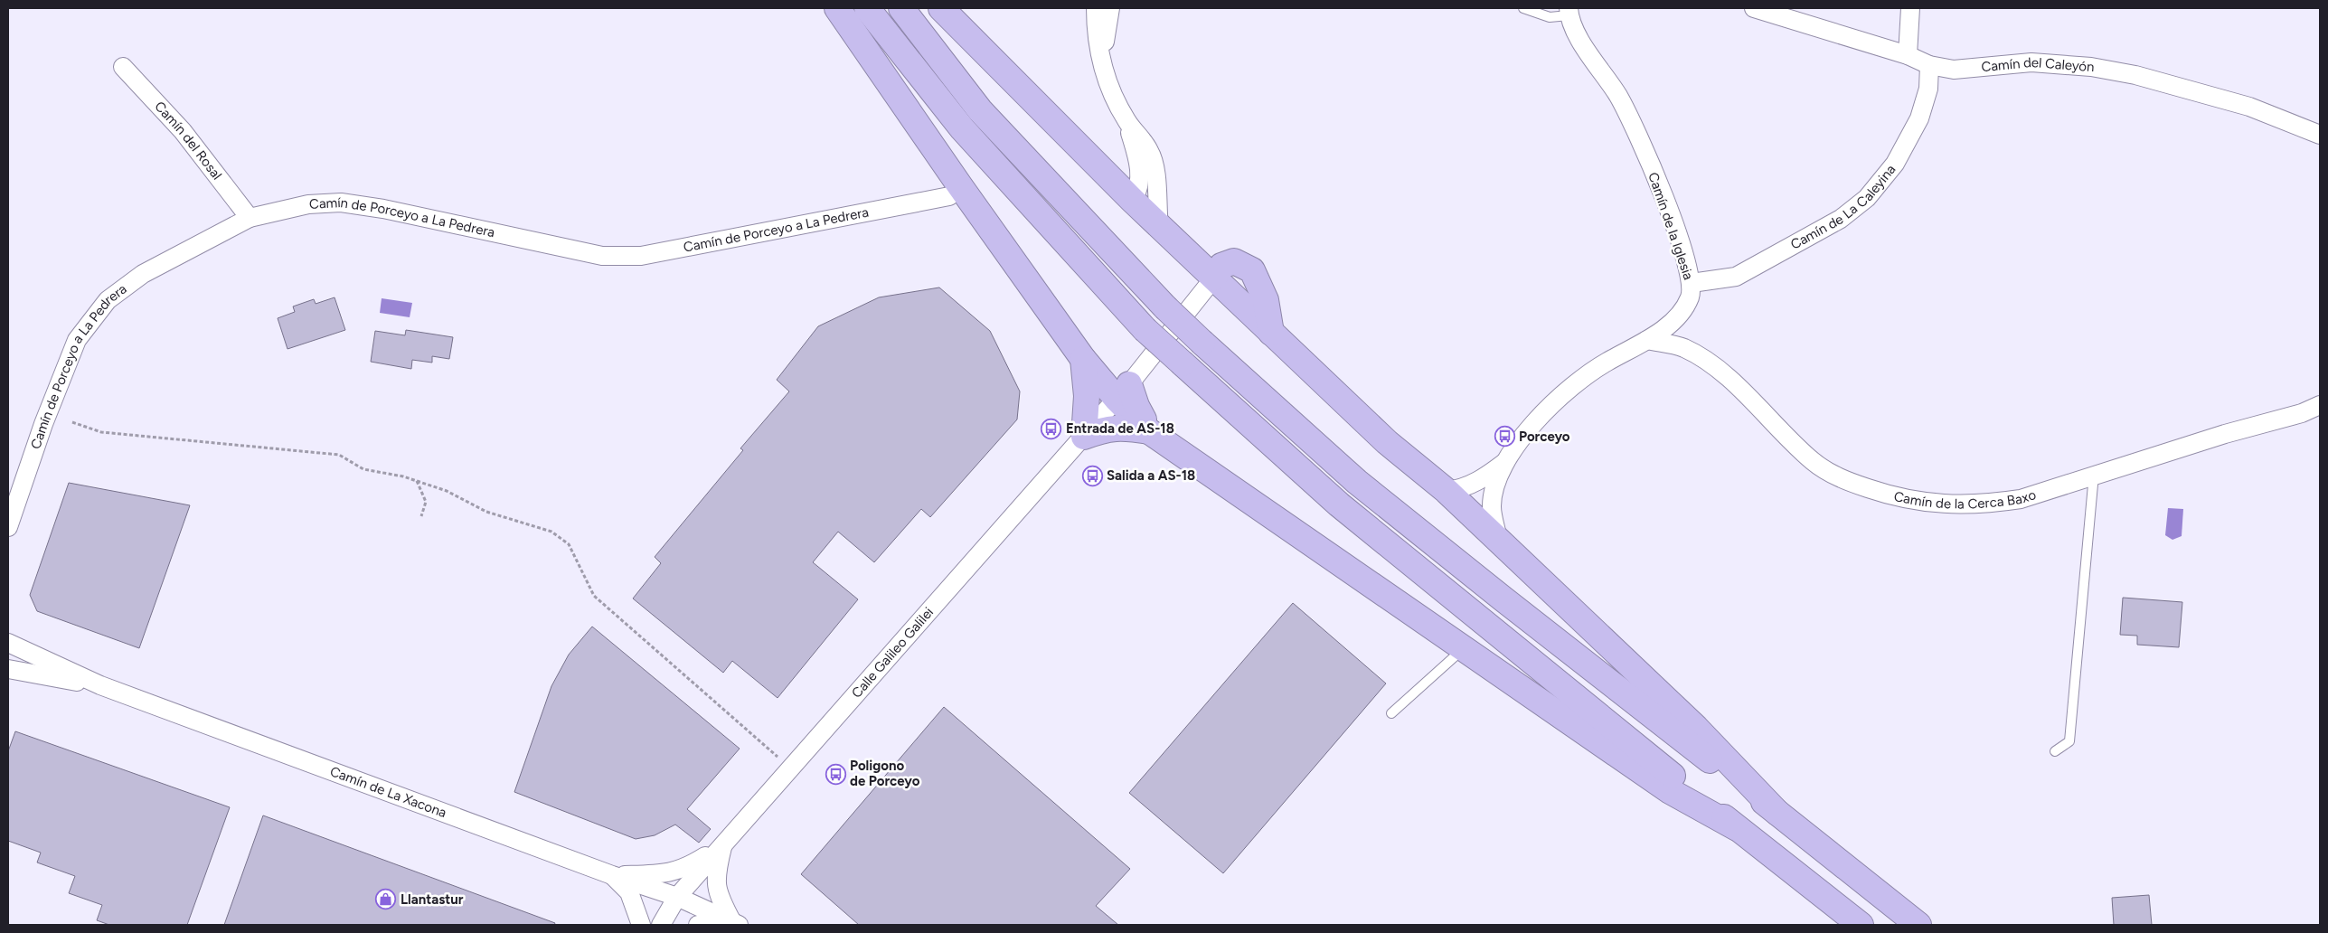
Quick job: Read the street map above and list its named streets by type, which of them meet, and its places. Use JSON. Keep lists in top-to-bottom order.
{
  "streets": {
    "street": [
      "Camín del Caleyón",
      "Camín del Rosal",
      "Camín de La Caleyina",
      "Camín de Porceyo a La Pedrera",
      "Camín de la Iglesia",
      "Camín de la Cerca Baxo",
      "Calle Galileo Galilei",
      "Camín de La Xacona"
    ]
  },
  "crossings": [
    ["Camín del Caleyón", "Camín de La Caleyina"],
    ["Camín del Rosal", "Camín de Porceyo a La Pedrera"],
    ["Camín de La Caleyina", "Camín de la Iglesia"],
    ["Camín de la Iglesia", "Camín de la Cerca Baxo"],
    ["Calle Galileo Galilei", "Camín de La Xacona"]
  ],
  "places": {
    "bus stop": [
      "Entrada de AS-18",
      "Porceyo",
      "Salida a AS-18",
      "Poligono de Porceyo"
    ],
    "shop": ["Llantastur"]
  }
}
